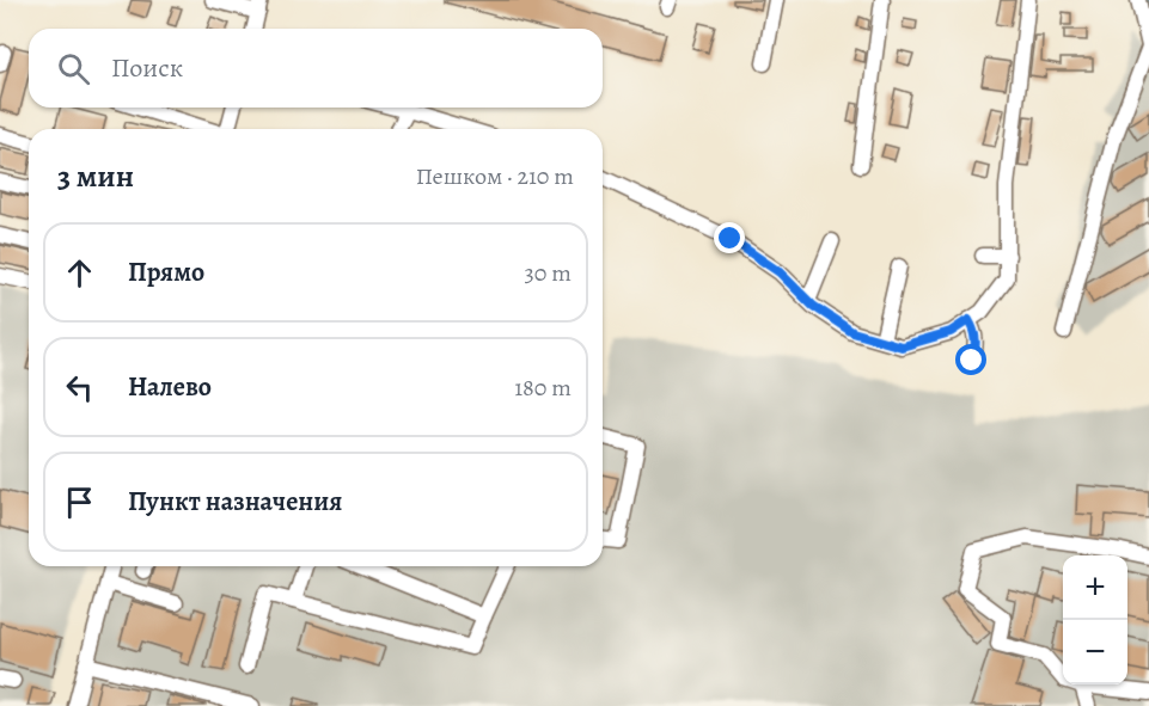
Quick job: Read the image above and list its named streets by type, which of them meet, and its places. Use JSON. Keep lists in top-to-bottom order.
{
  "page": {
    "search": "Поиск",
    "heading": ["3 мин", "Пешком · 210 m"],
    "list": [
      ["Прямо", "30 m"],
      ["Налево", "180 m"],
      "Пункт назначения"
    ],
    "map_buttons": ["+", "−"]
  }
}
